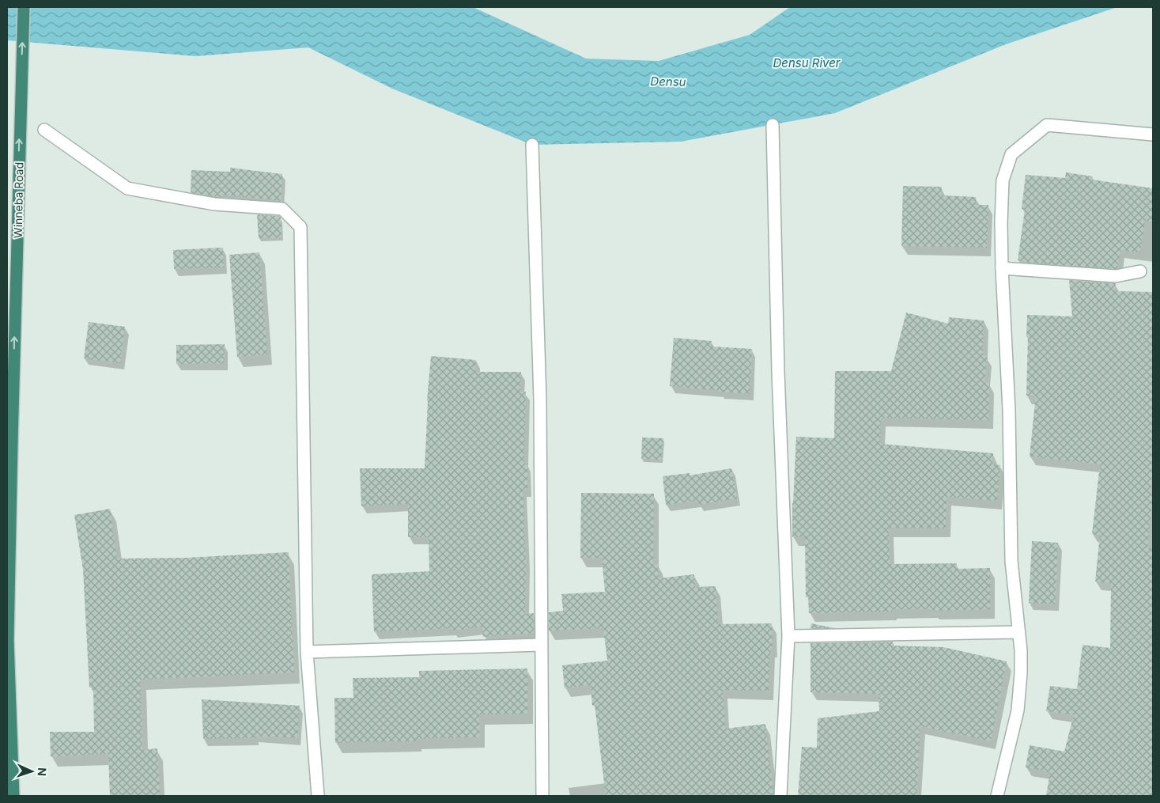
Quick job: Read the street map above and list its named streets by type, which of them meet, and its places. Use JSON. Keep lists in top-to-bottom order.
{
  "streets": {
    "highway": ["Winneba Road"]
  },
  "one_way": ["Winneba Road"],
  "water": ["Densu River", "Densu"],
  "north": "right"
}
